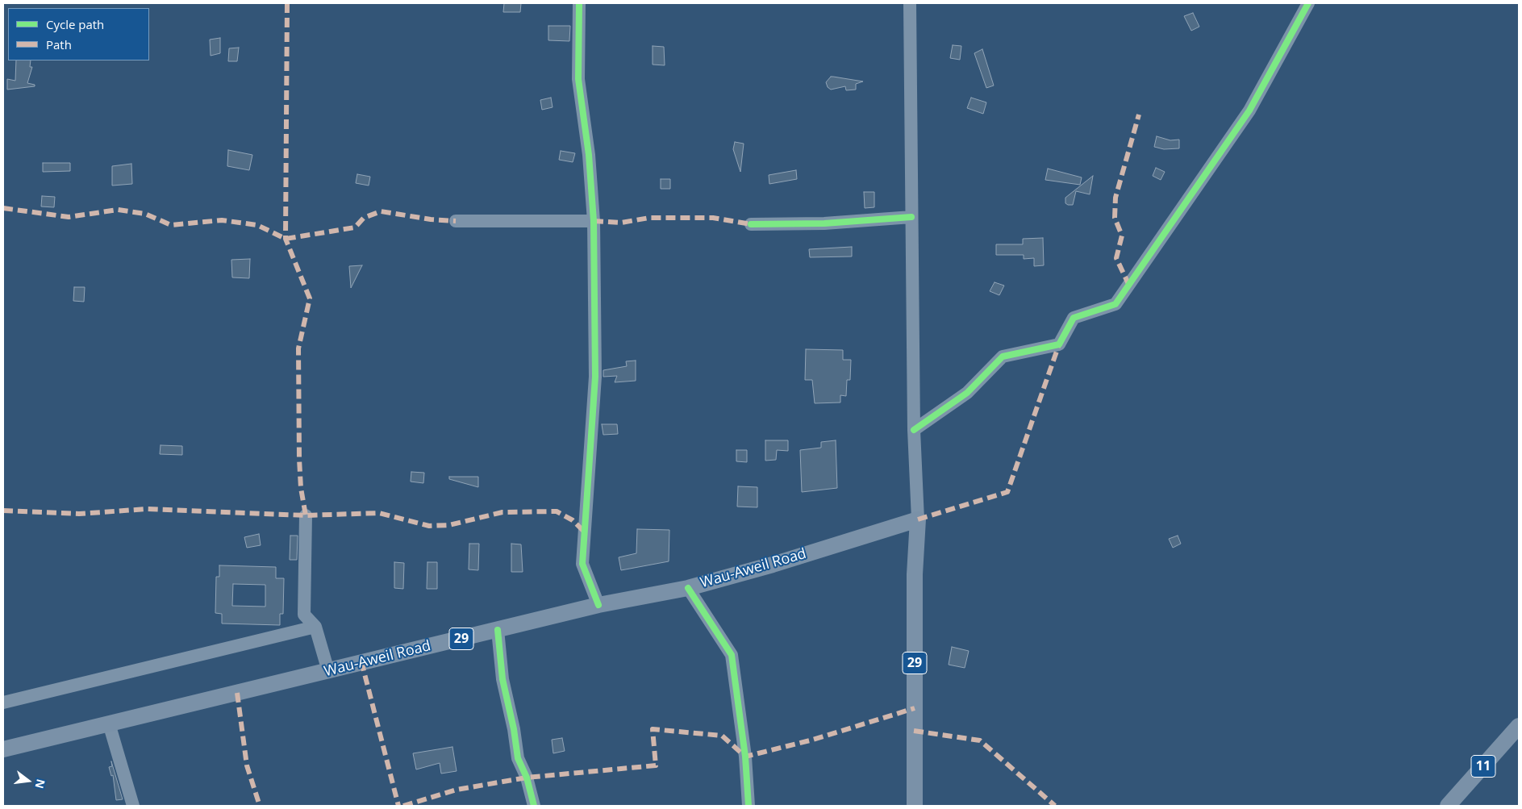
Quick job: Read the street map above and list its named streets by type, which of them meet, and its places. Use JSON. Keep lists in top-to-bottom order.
{
  "streets": {
    "main road": ["Wau-Aweil Road", "29", "11"]
  },
  "crossings": [
    ["Wau-Aweil Road", "29"]
  ],
  "legend": ["Cycle path", "Path"],
  "north": "right"
}
